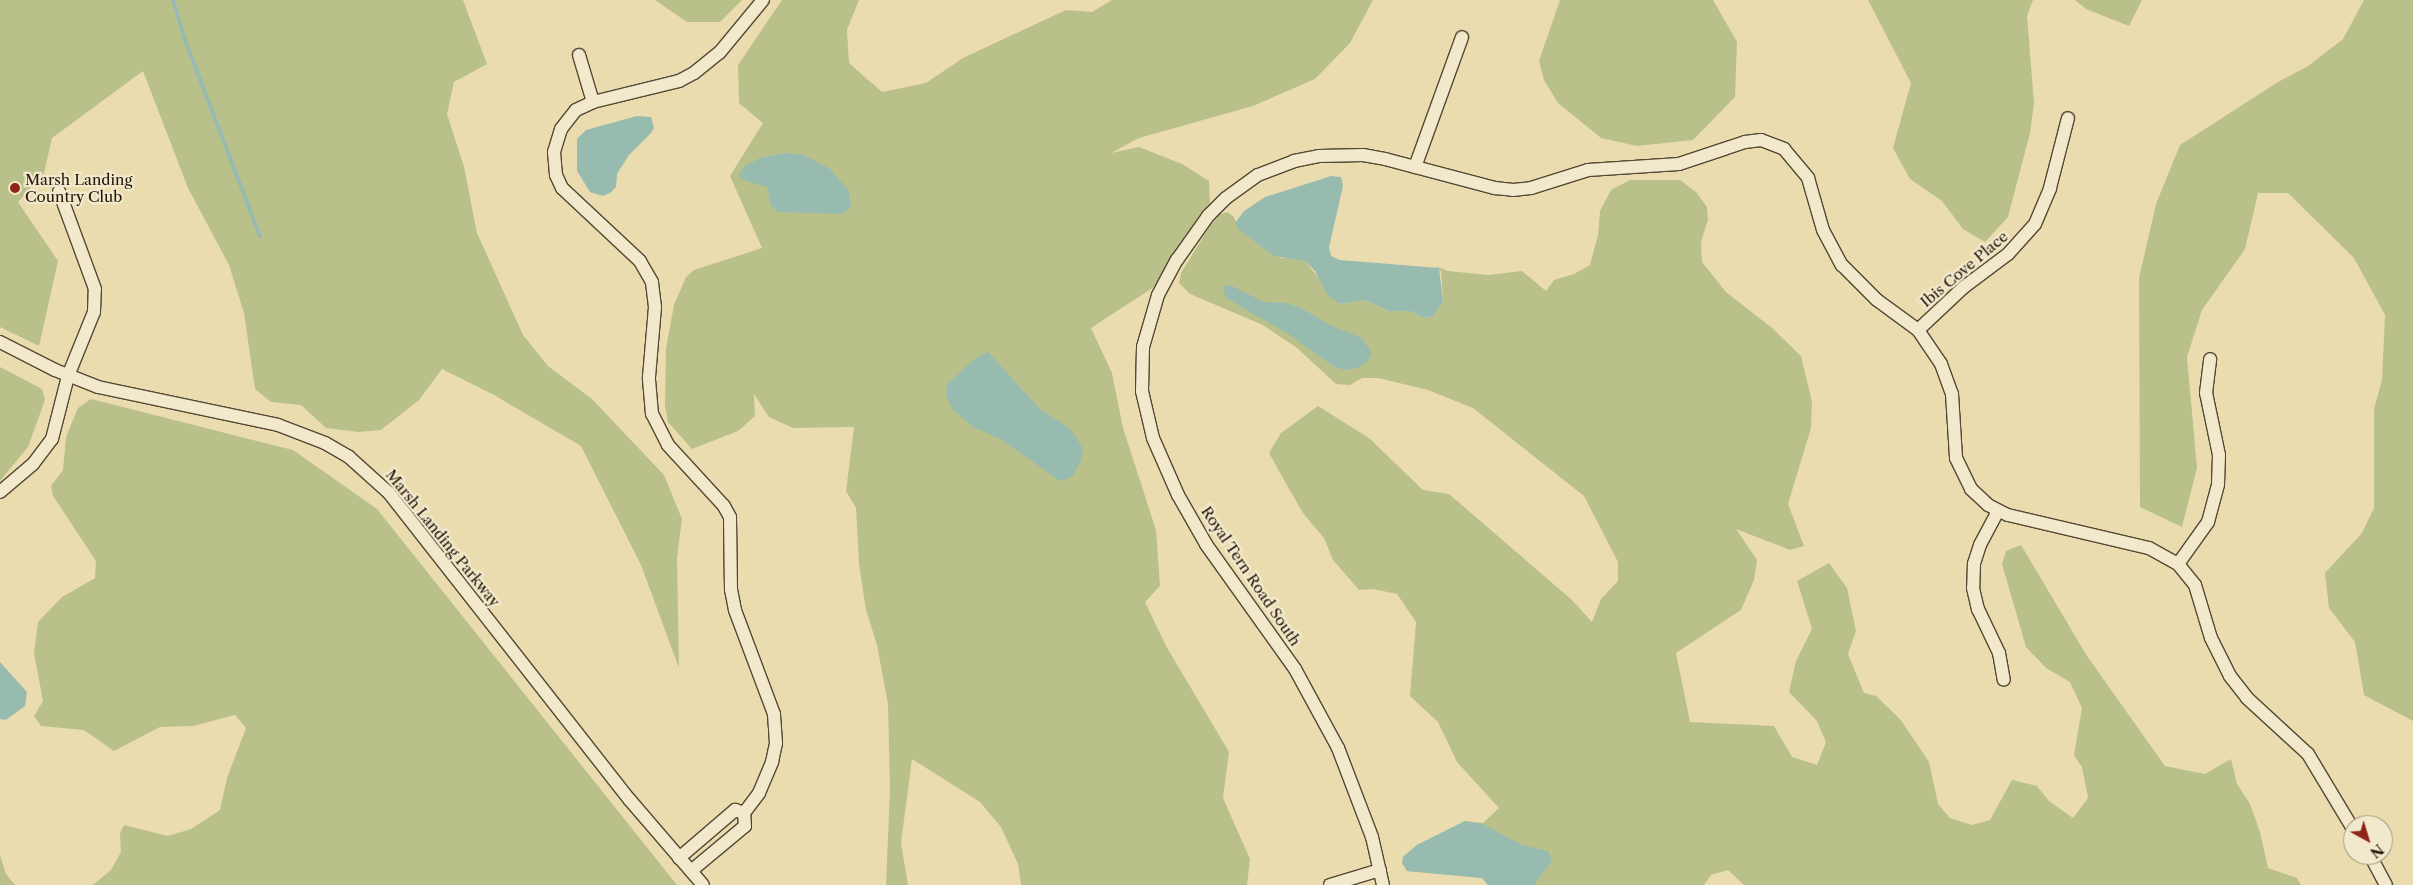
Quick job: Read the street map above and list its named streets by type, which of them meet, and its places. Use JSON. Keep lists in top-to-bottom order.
{
  "streets": {
    "street": ["Ibis Cove Place", "Marsh Landing Parkway", "Royal Tern Road South"]
  },
  "crossings": [
    ["Ibis Cove Place", "Royal Tern Road South"]
  ],
  "places": ["Marsh Landing Country Club"],
  "north": "bottom right"
}
